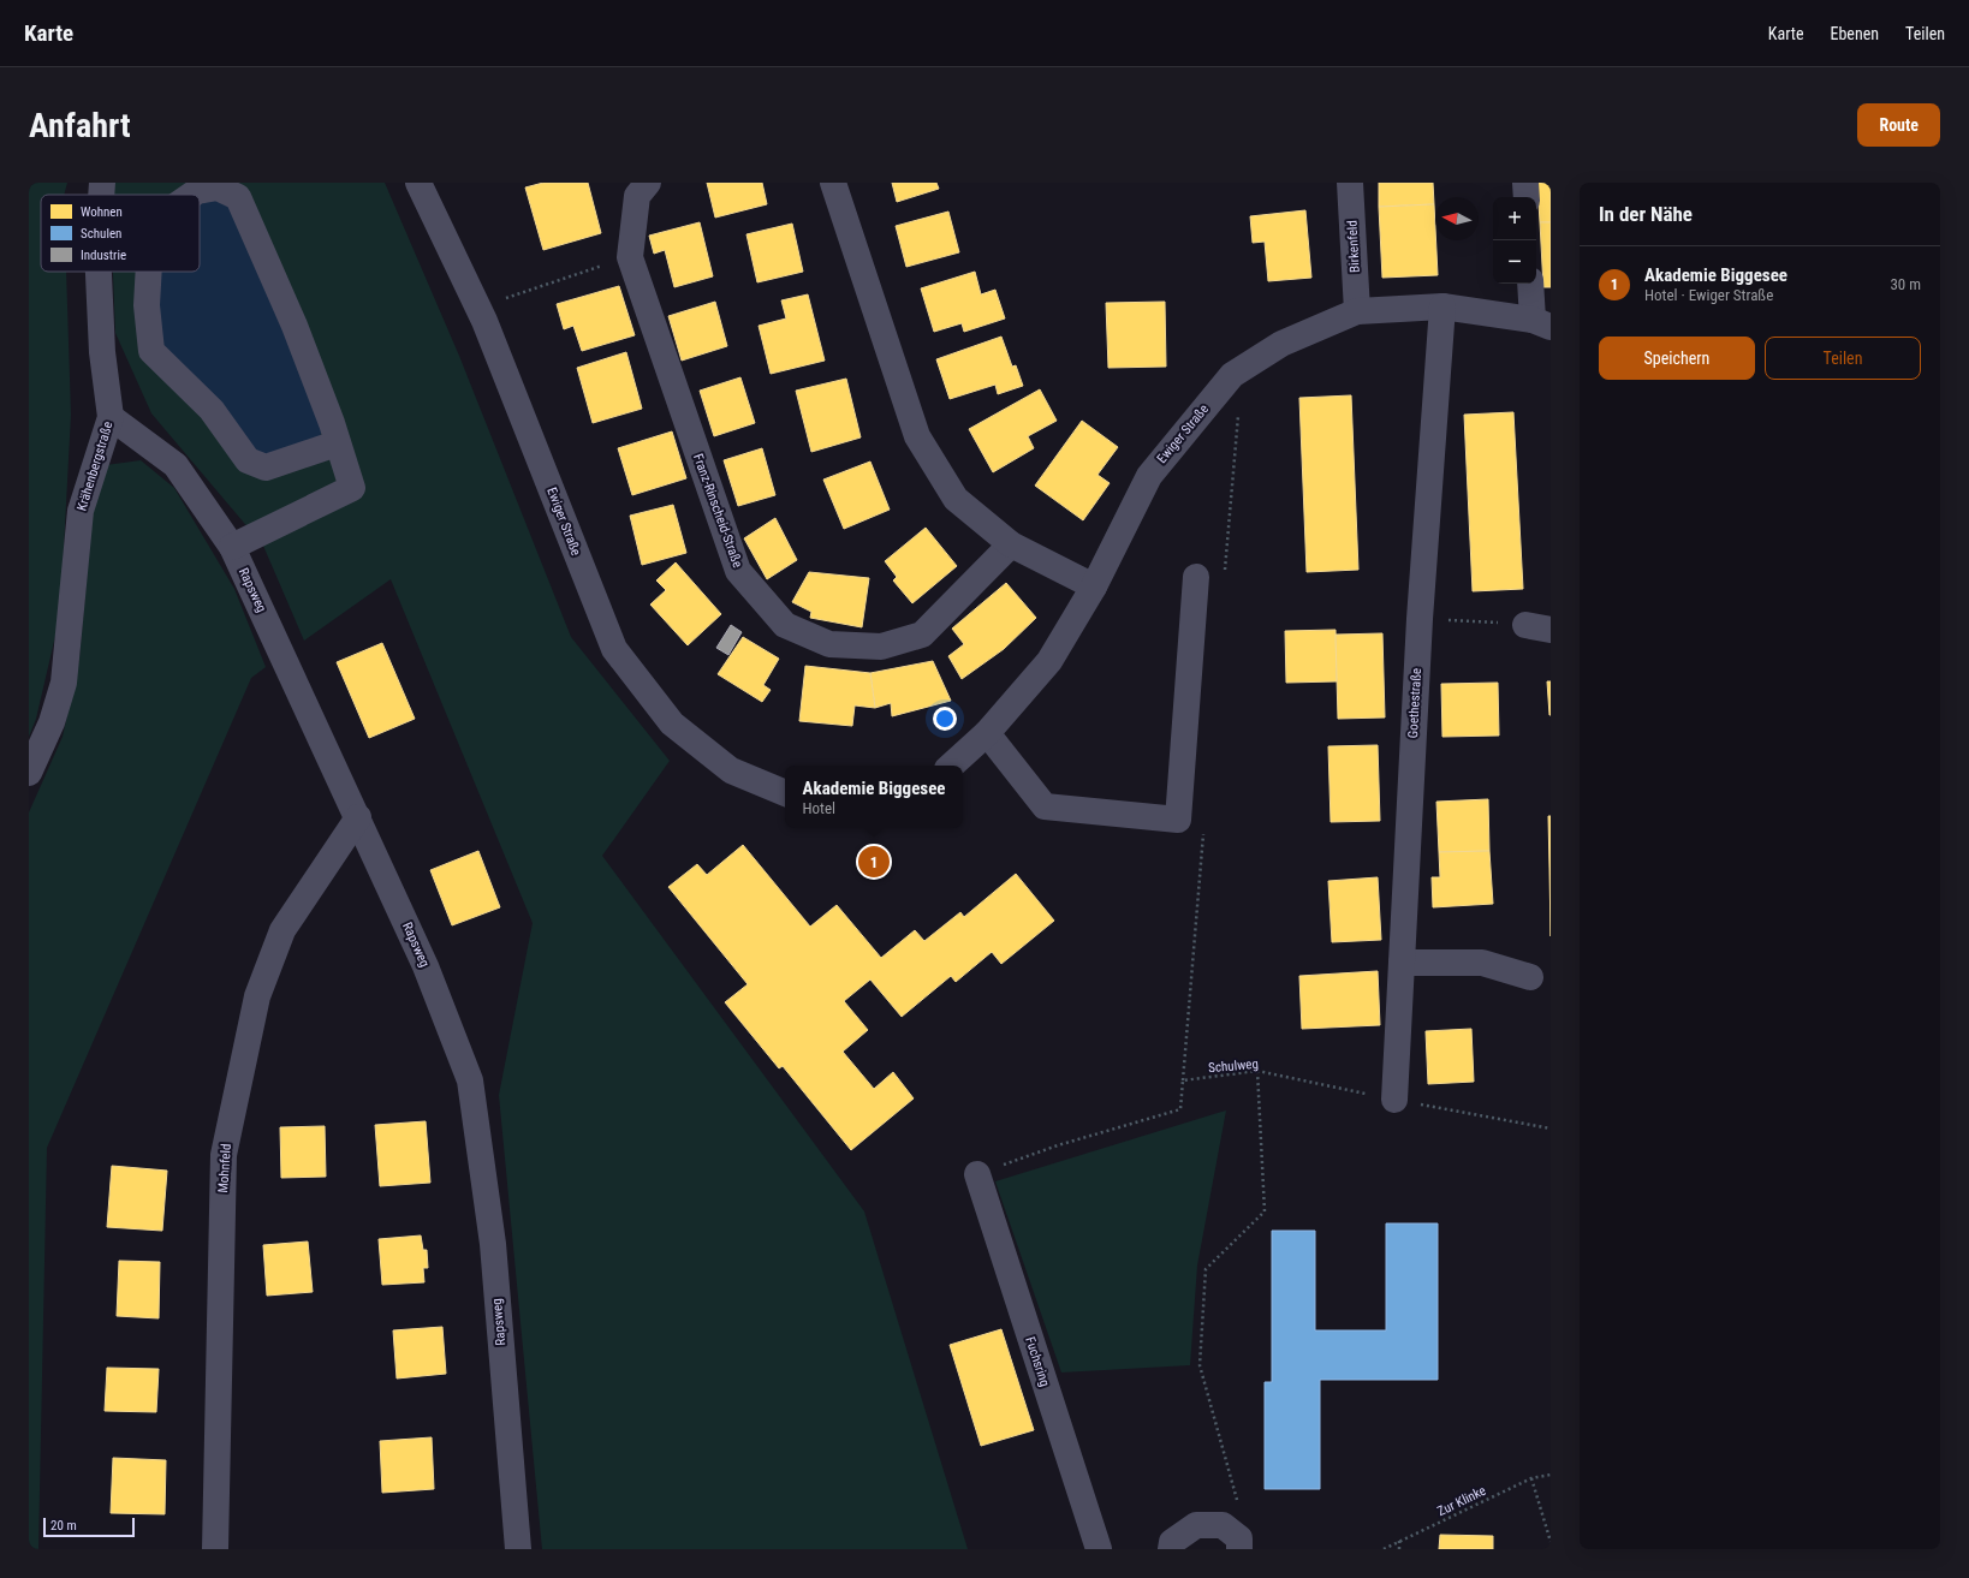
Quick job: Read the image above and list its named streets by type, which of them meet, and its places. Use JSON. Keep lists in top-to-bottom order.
{
  "streets": {
    "street": [
      "Birkenfeld",
      "Ewiger Straße",
      "Krähenbergstraße",
      "Franz-Rinscheid-Straße",
      "Rapsweg",
      "Goethestraße",
      "Mohnfeld",
      "Fuchsring"
    ],
    "path": ["Schulweg", "Zur Klinke"]
  },
  "crossings": [
    ["Birkenfeld", "Ewiger Straße"],
    ["Ewiger Straße", "Goethestraße"],
    ["Krähenbergstraße", "Rapsweg"],
    ["Rapsweg", "Mohnfeld"],
    ["Goethestraße", "Schulweg"],
    ["Schulweg", "Fuchsring"]
  ],
  "legend": ["Wohnen", "Schulen", "Industrie"],
  "scale_bar": "20 m",
  "north": "left",
  "page": {
    "header": "Karte",
    "nav": ["Karte", "Ebenen", "Teilen"],
    "buttons": [
      "Route",
      ["Speichern", "Teilen"]
    ],
    "title": "Anfahrt",
    "heading": "In der Nähe",
    "map_buttons": ["+", "−"],
    "list": [
      {
        "mark": "1",
        "name": "Akademie Biggesee",
        "note": "Hotel · Ewiger Straße",
        "value": "30 m"
      }
    ],
    "popup": ["Akademie Biggesee", "Hotel"],
    "pins": "1",
    "scale": "20 m"
  }
}
